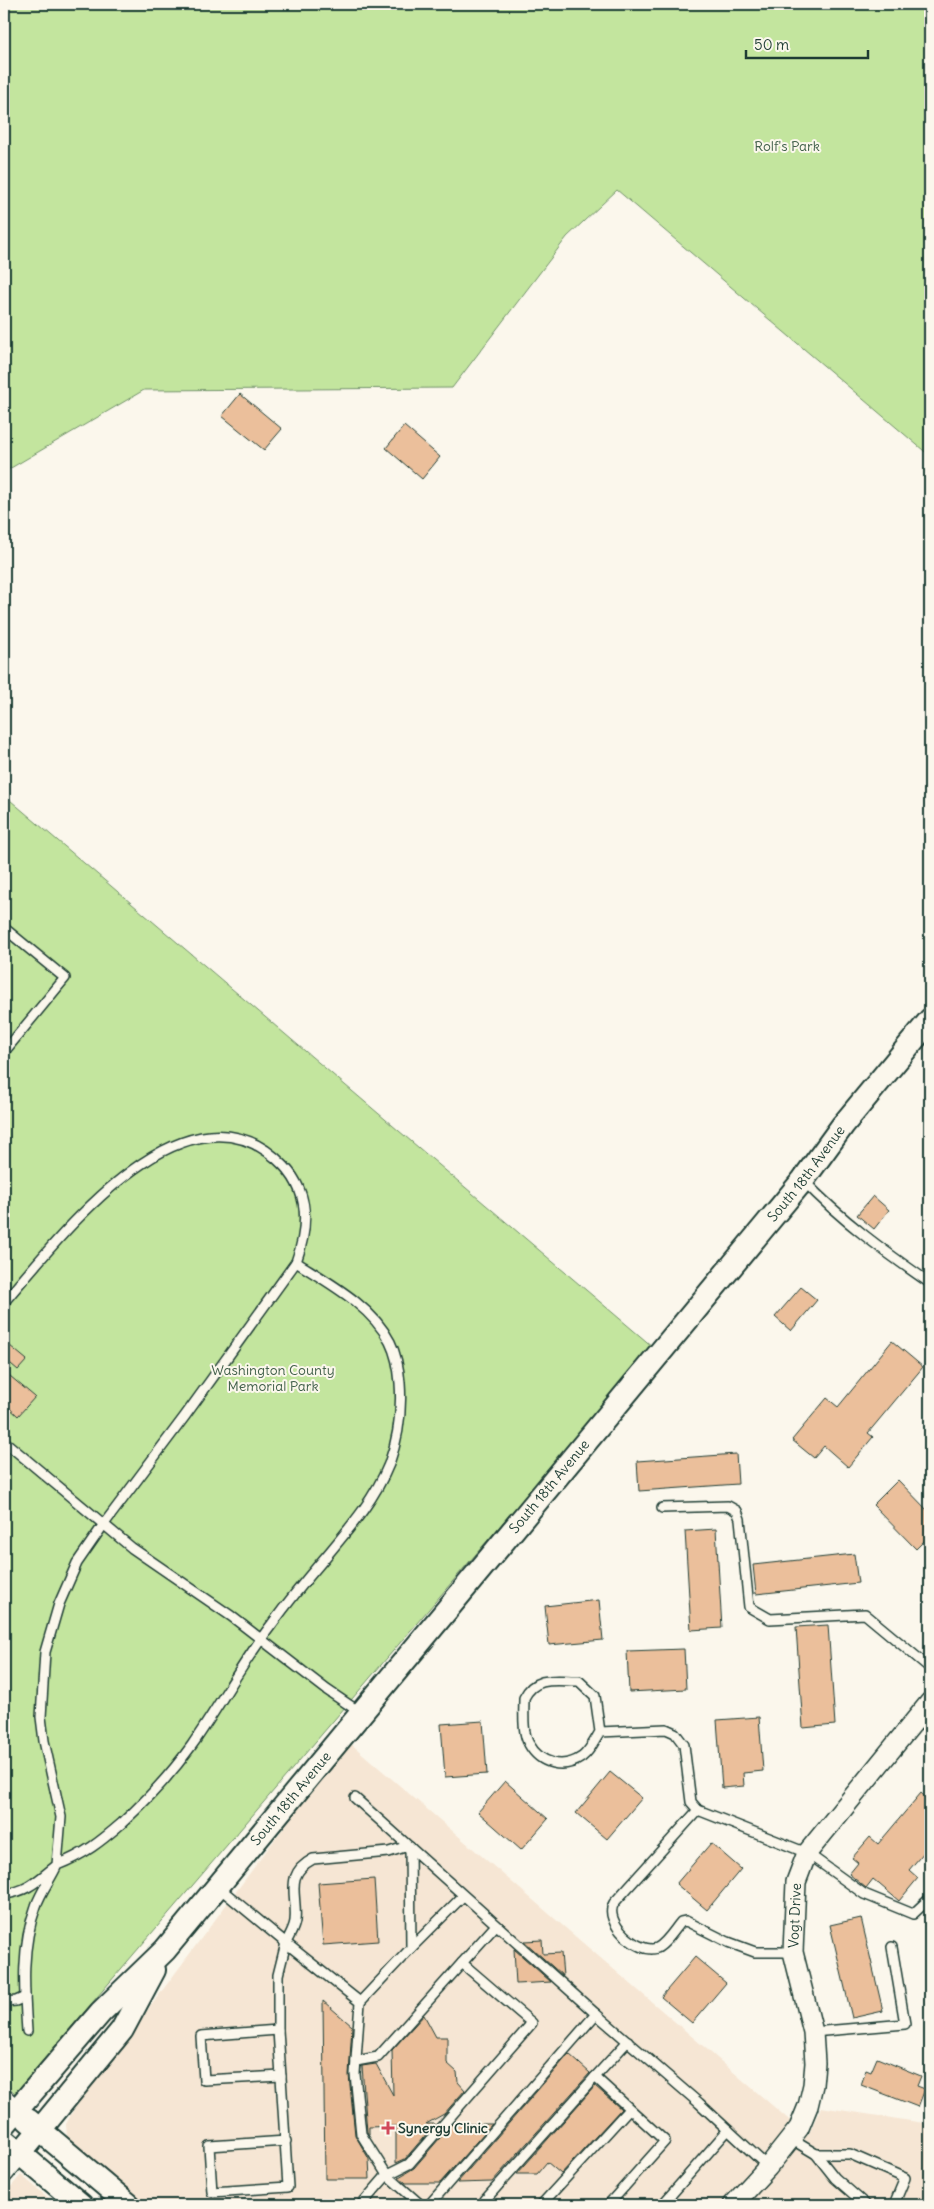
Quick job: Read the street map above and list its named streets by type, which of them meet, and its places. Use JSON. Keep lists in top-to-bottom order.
{
  "streets": {
    "street": ["South 18th Avenue", "Vogt Drive"]
  },
  "parks": ["Rolf's Park", "Washington County Memorial Park"],
  "places": {
    "health": ["Synergy Clinic"]
  },
  "scale_bar": "50 m"
}
